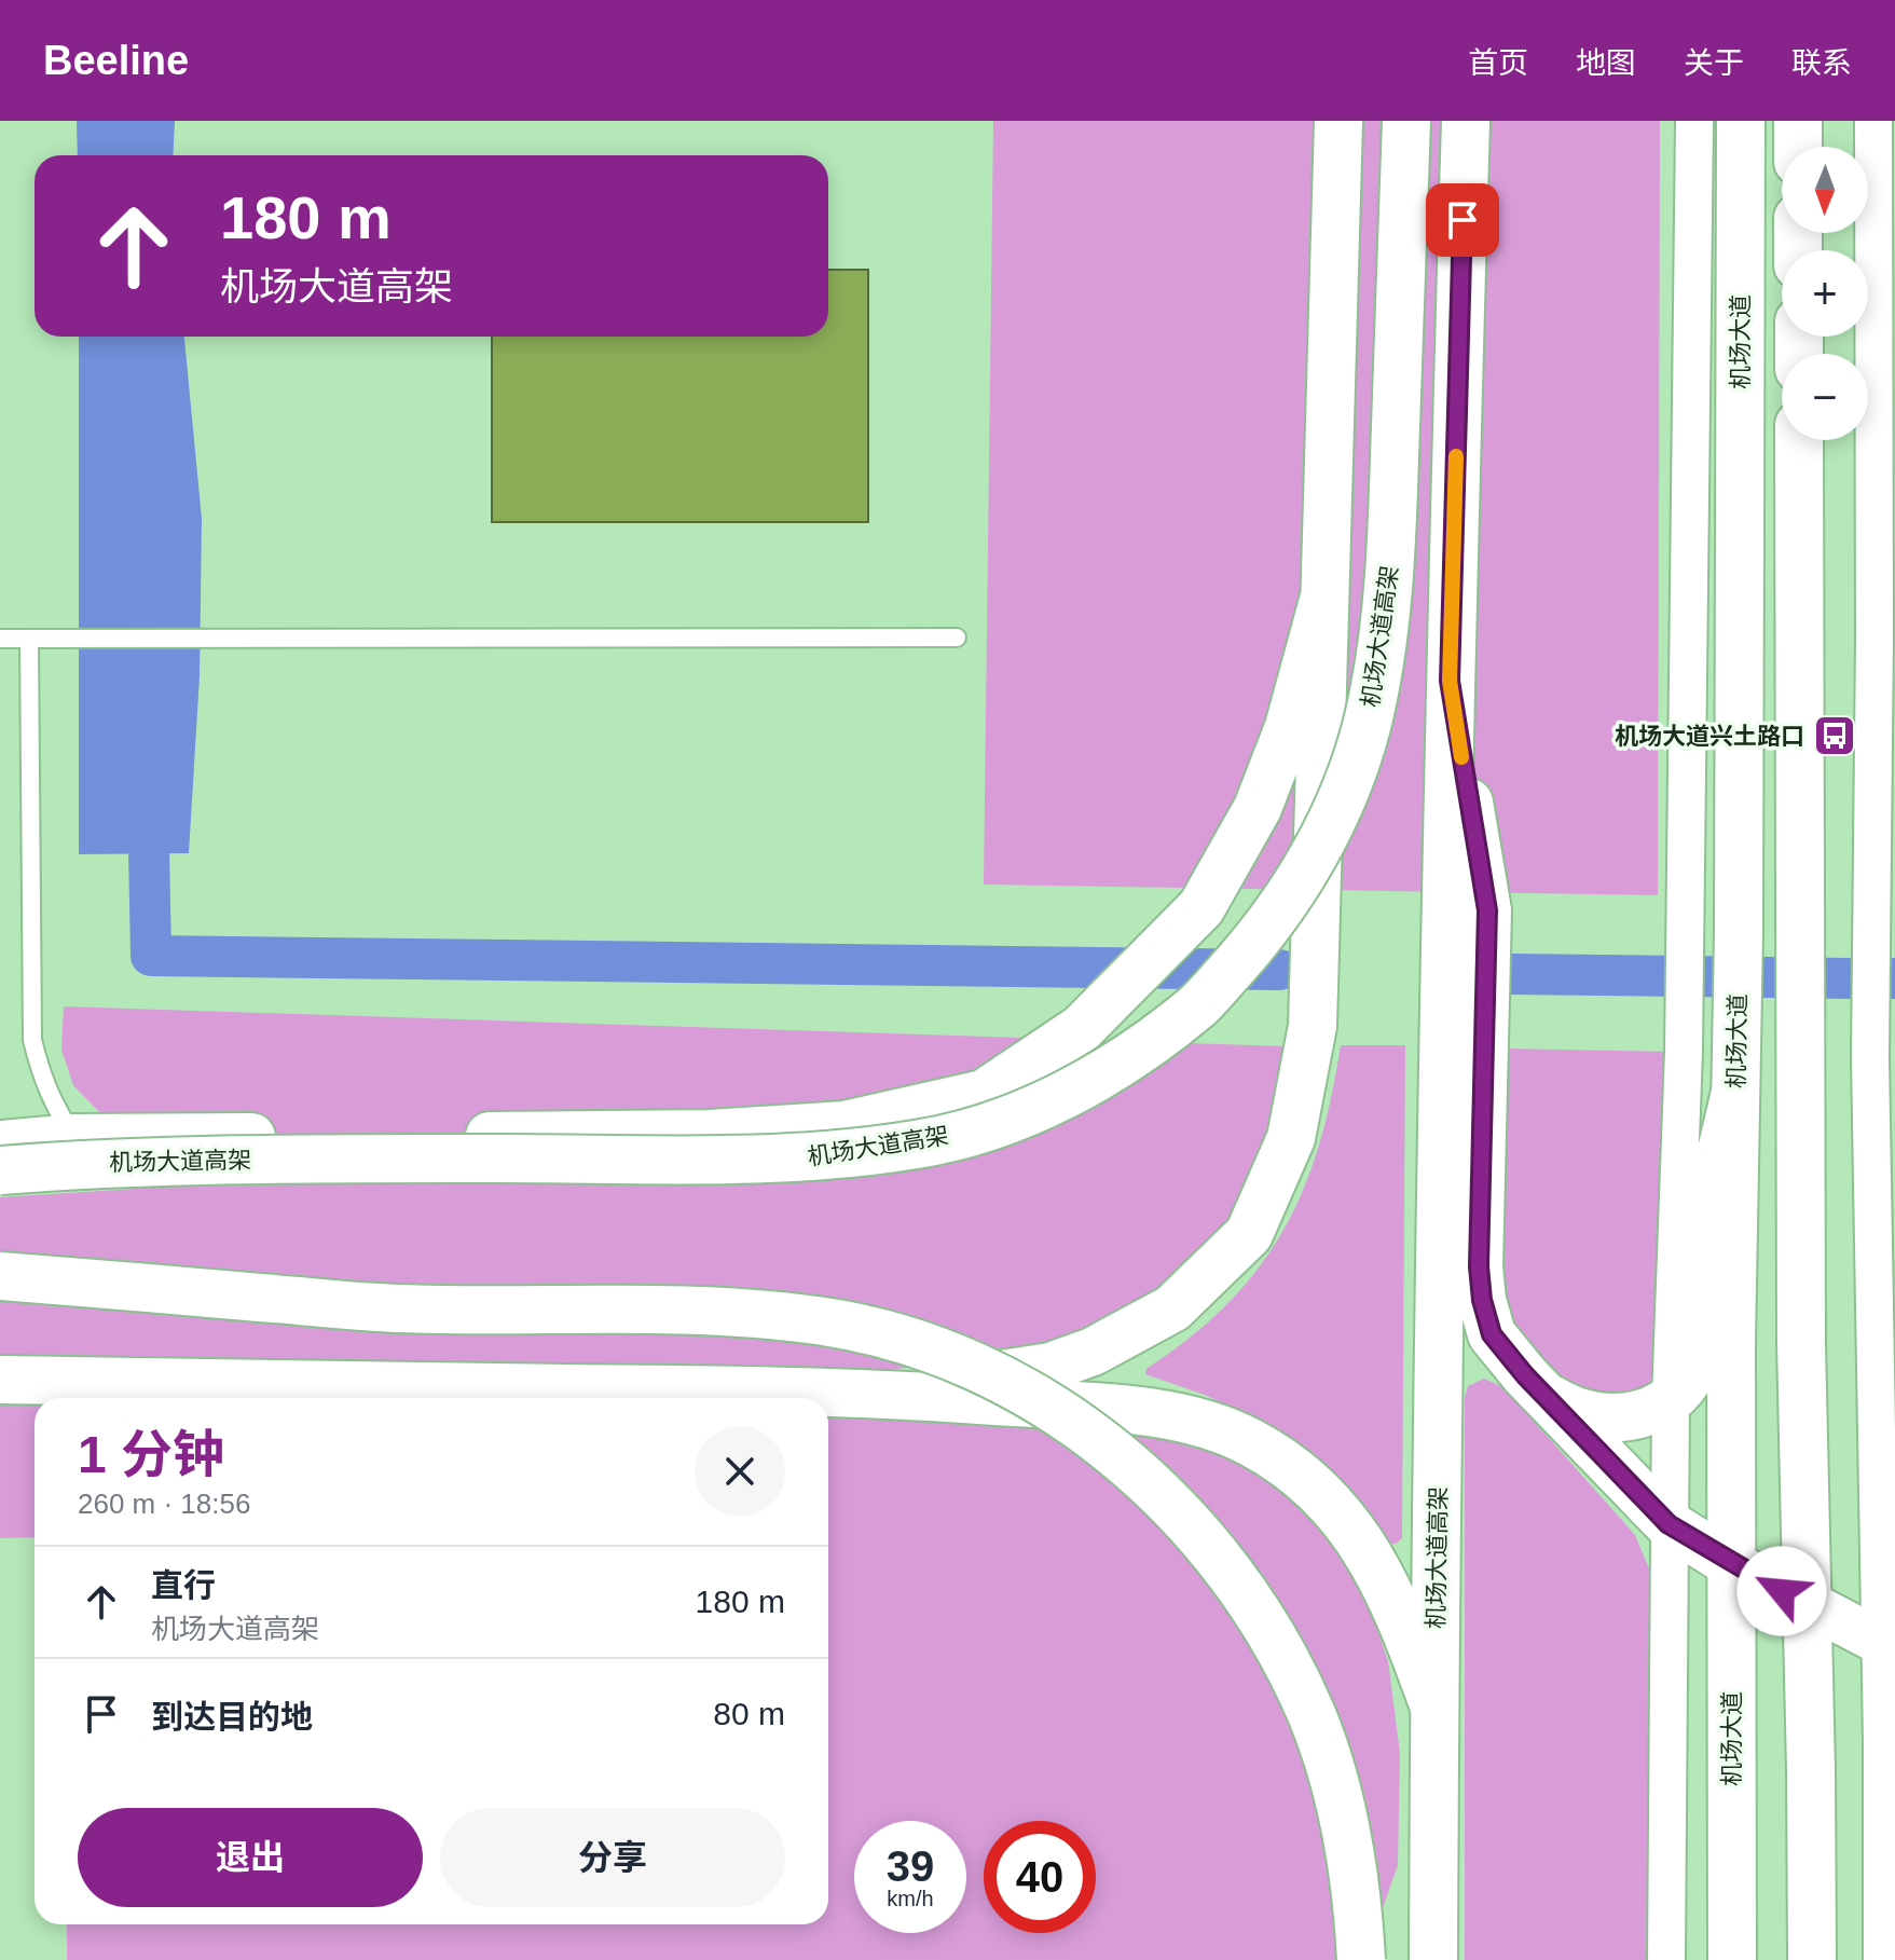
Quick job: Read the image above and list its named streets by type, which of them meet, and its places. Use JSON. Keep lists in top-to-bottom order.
{
  "streets": {
    "main road": ["机场大道", "机场大道高架"]
  },
  "places": {
    "bus stop": ["机场大道兴土路口"]
  },
  "north": "bottom",
  "page": {
    "header": "Beeline",
    "nav": [
      "首页",
      "地图",
      "关于",
      "联系"
    ],
    "map_buttons": ["+", "−"],
    "turn": ["180 m", "机场大道高架"],
    "heading": ["1 分钟", "260 m · 18:56"],
    "list": [
      {
        "name": "直行",
        "note": "机场大道高架",
        "value": "180 m"
      },
      {
        "name": "到达目的地",
        "value": "80 m"
      }
    ],
    "buttons": ["退出", "分享"],
    "speed": "39 km/h",
    "limit": "40"
  }
}
